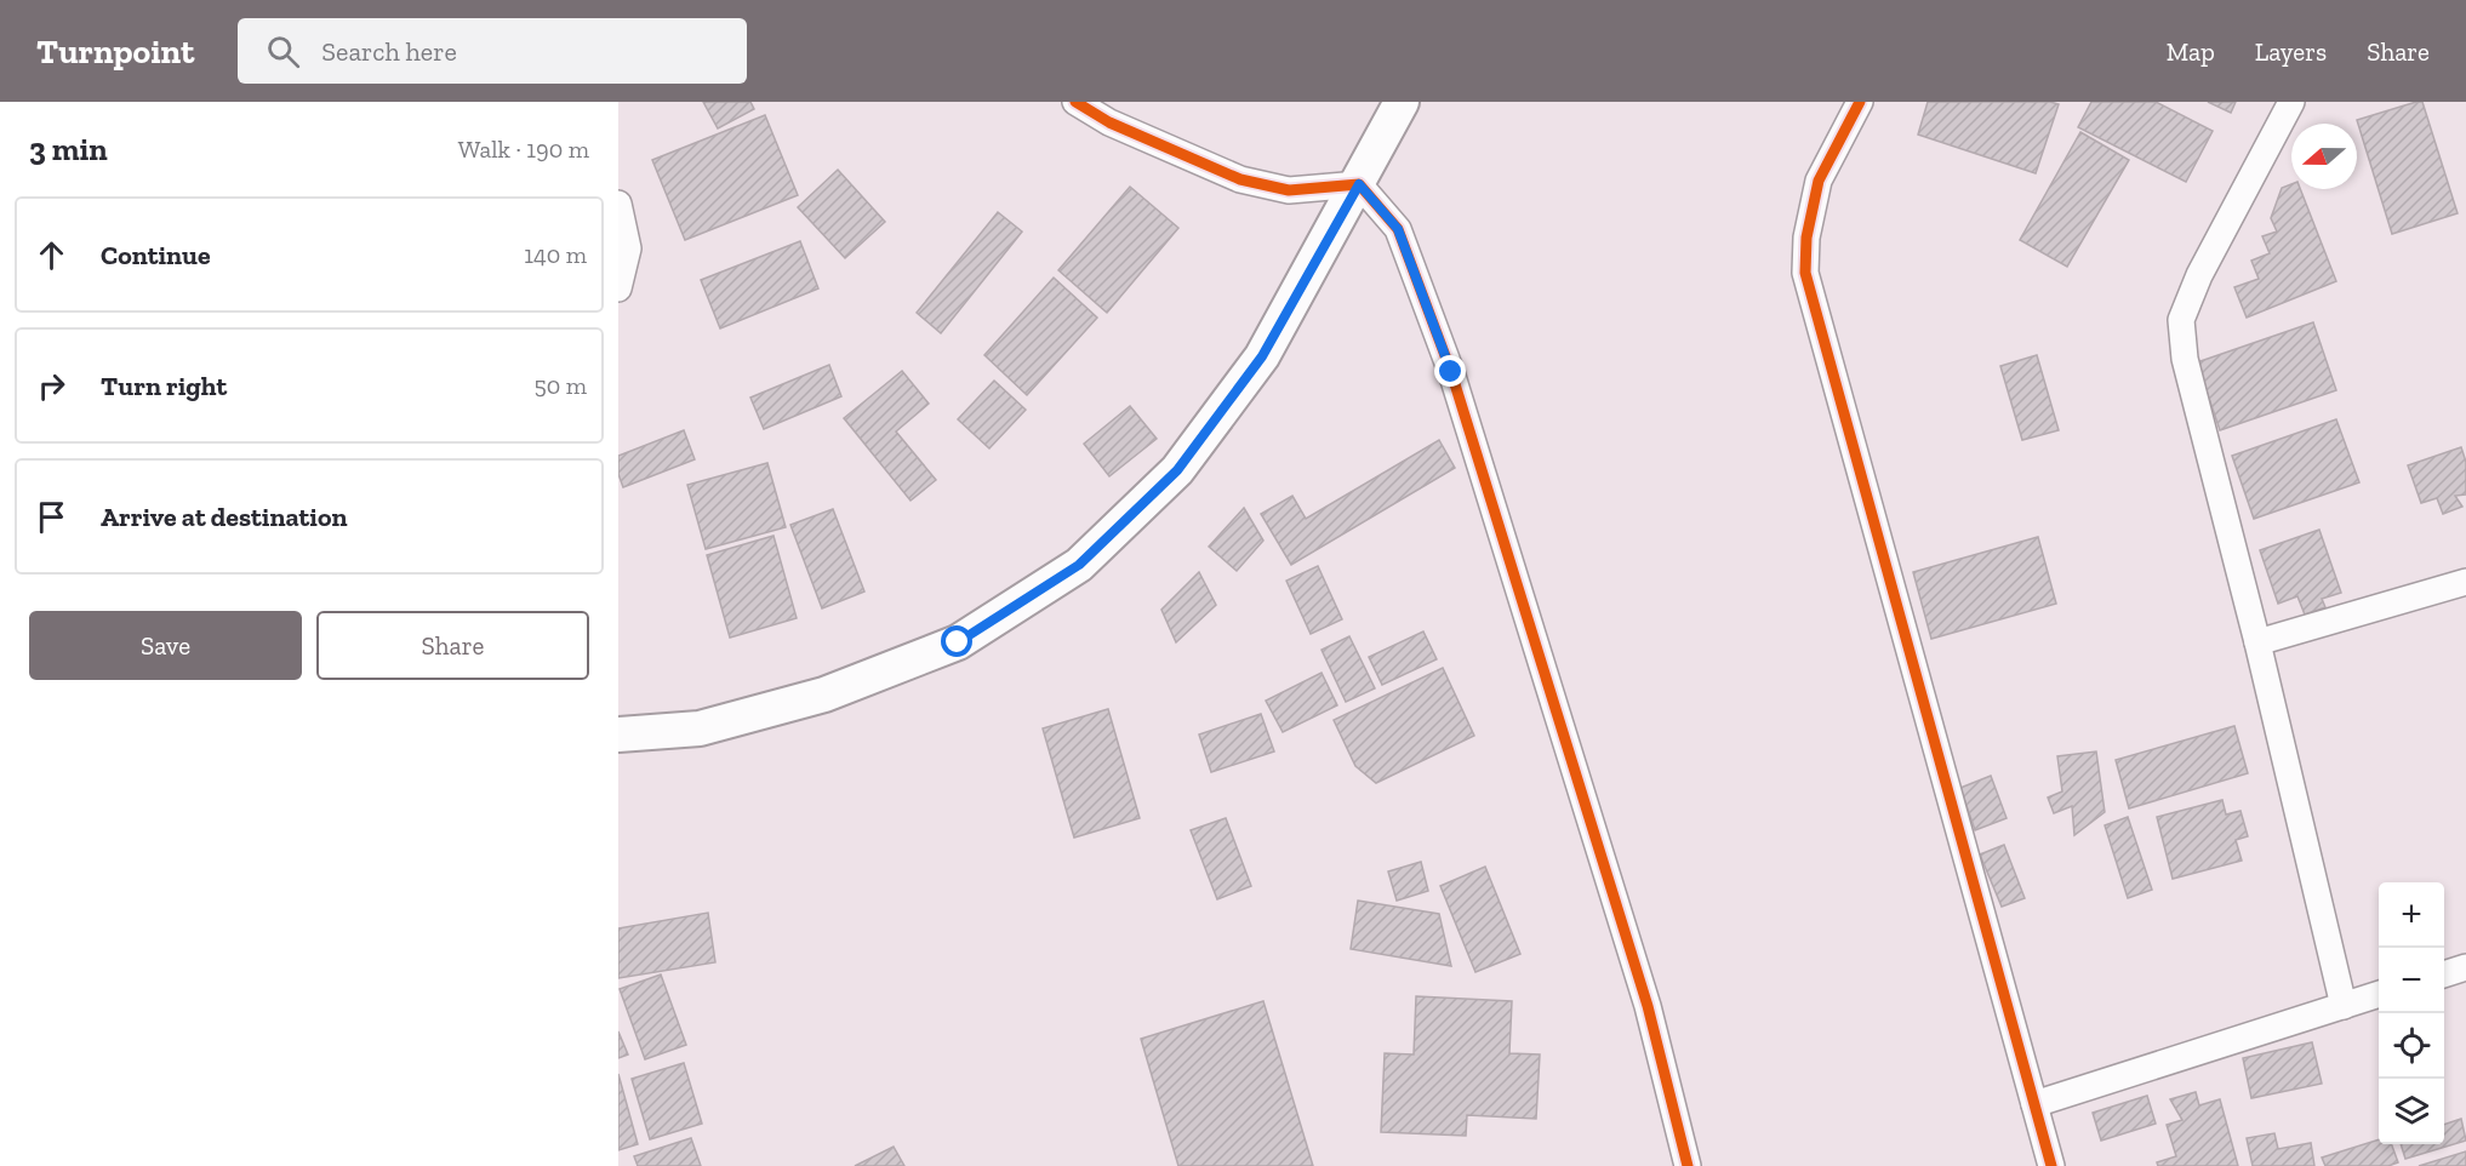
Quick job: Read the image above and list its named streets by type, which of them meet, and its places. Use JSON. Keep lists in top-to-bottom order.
{
  "north": "left",
  "page": {
    "header": "Turnpoint",
    "search": "Search here",
    "nav": ["Map", "Layers", "Share"],
    "heading": ["3 min", "Walk · 190 m"],
    "list": [
      ["Continue", "140 m"],
      ["Turn right", "50 m"],
      "Arrive at destination"
    ],
    "buttons": ["Save", "Share"],
    "map_buttons": ["+", "−"]
  }
}
